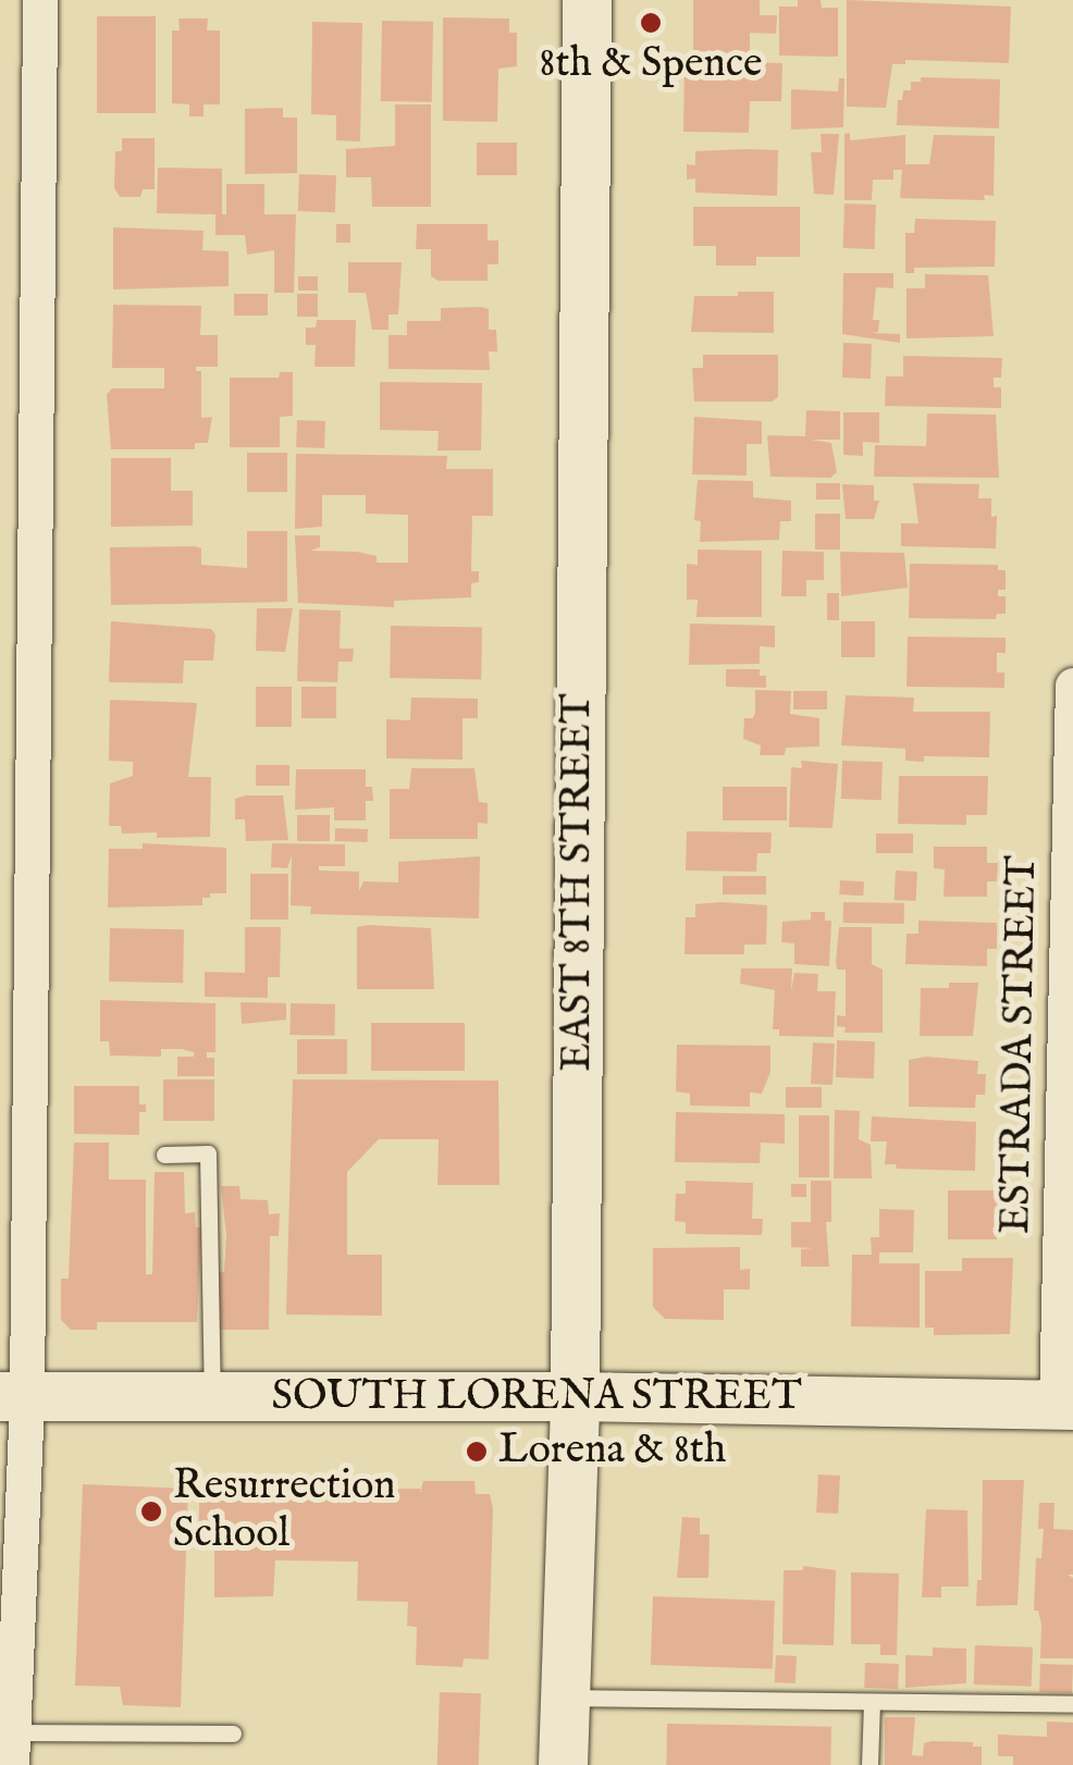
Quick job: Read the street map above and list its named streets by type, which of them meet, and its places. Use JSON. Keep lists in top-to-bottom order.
{
  "streets": {
    "main road": ["EAST 8TH STREET", "SOUTH LORENA STREET"],
    "street": ["ESTRADA STREET"]
  },
  "crossings": [
    ["EAST 8TH STREET", "SOUTH LORENA STREET"],
    ["ESTRADA STREET", "SOUTH LORENA STREET"]
  ],
  "places": ["8th & Spence", "Lorena & 8th", "Resurrection School"]
}
